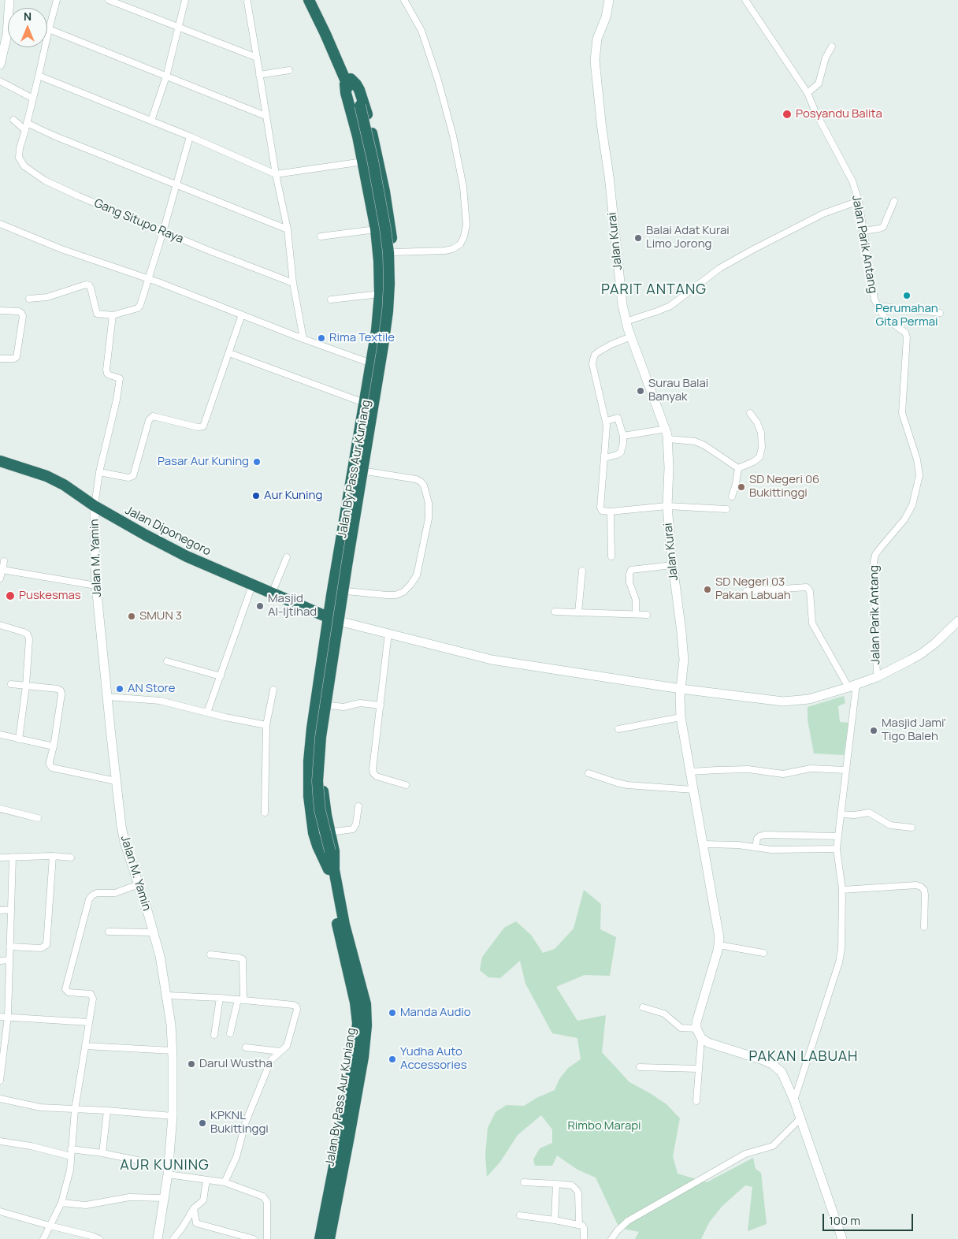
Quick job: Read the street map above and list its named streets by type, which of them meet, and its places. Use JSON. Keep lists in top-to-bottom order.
{
  "streets": {
    "highway": ["Jalan By Pass Aur Kuniang", "Jalan Diponegoro"],
    "street": [
      "Gang Situpo Raya",
      "Jalan Kurai",
      "Jalan Parik Antang",
      "Jalan M. Yamin"
    ]
  },
  "crossings": [
    ["Jalan By Pass Aur Kuniang", "Jalan Diponegoro"],
    ["Jalan Diponegoro", "Jalan M. Yamin"]
  ],
  "districts": ["PARIT ANTANG", "PAKAN LABUAH", "AUR KUNING"],
  "parks": ["Rimbo Marapi"],
  "places": [
    "Posyandu Balita",
    "Balai Adat Kurai Limo Jorong",
    "Perumahan Gita Permai",
    "Rima Textile",
    "Surau Balai Banyak",
    "Pasar Aur Kuning",
    "SD Negeri 06 Bukittinggi",
    "Aur Kuning",
    "SD Negeri 03 Pakan Labuah",
    "Puskesmas",
    "Masjid Al-Ijtihad",
    "SMUN 3",
    "AN Store",
    "Masjid Jami' Tigo Baleh",
    "Manda Audio",
    "Yudha Auto Accessories",
    "Darul Wustha",
    "KPKNL Bukittinggi"
  ],
  "scale_bar": "100 m",
  "north": "top"
}
